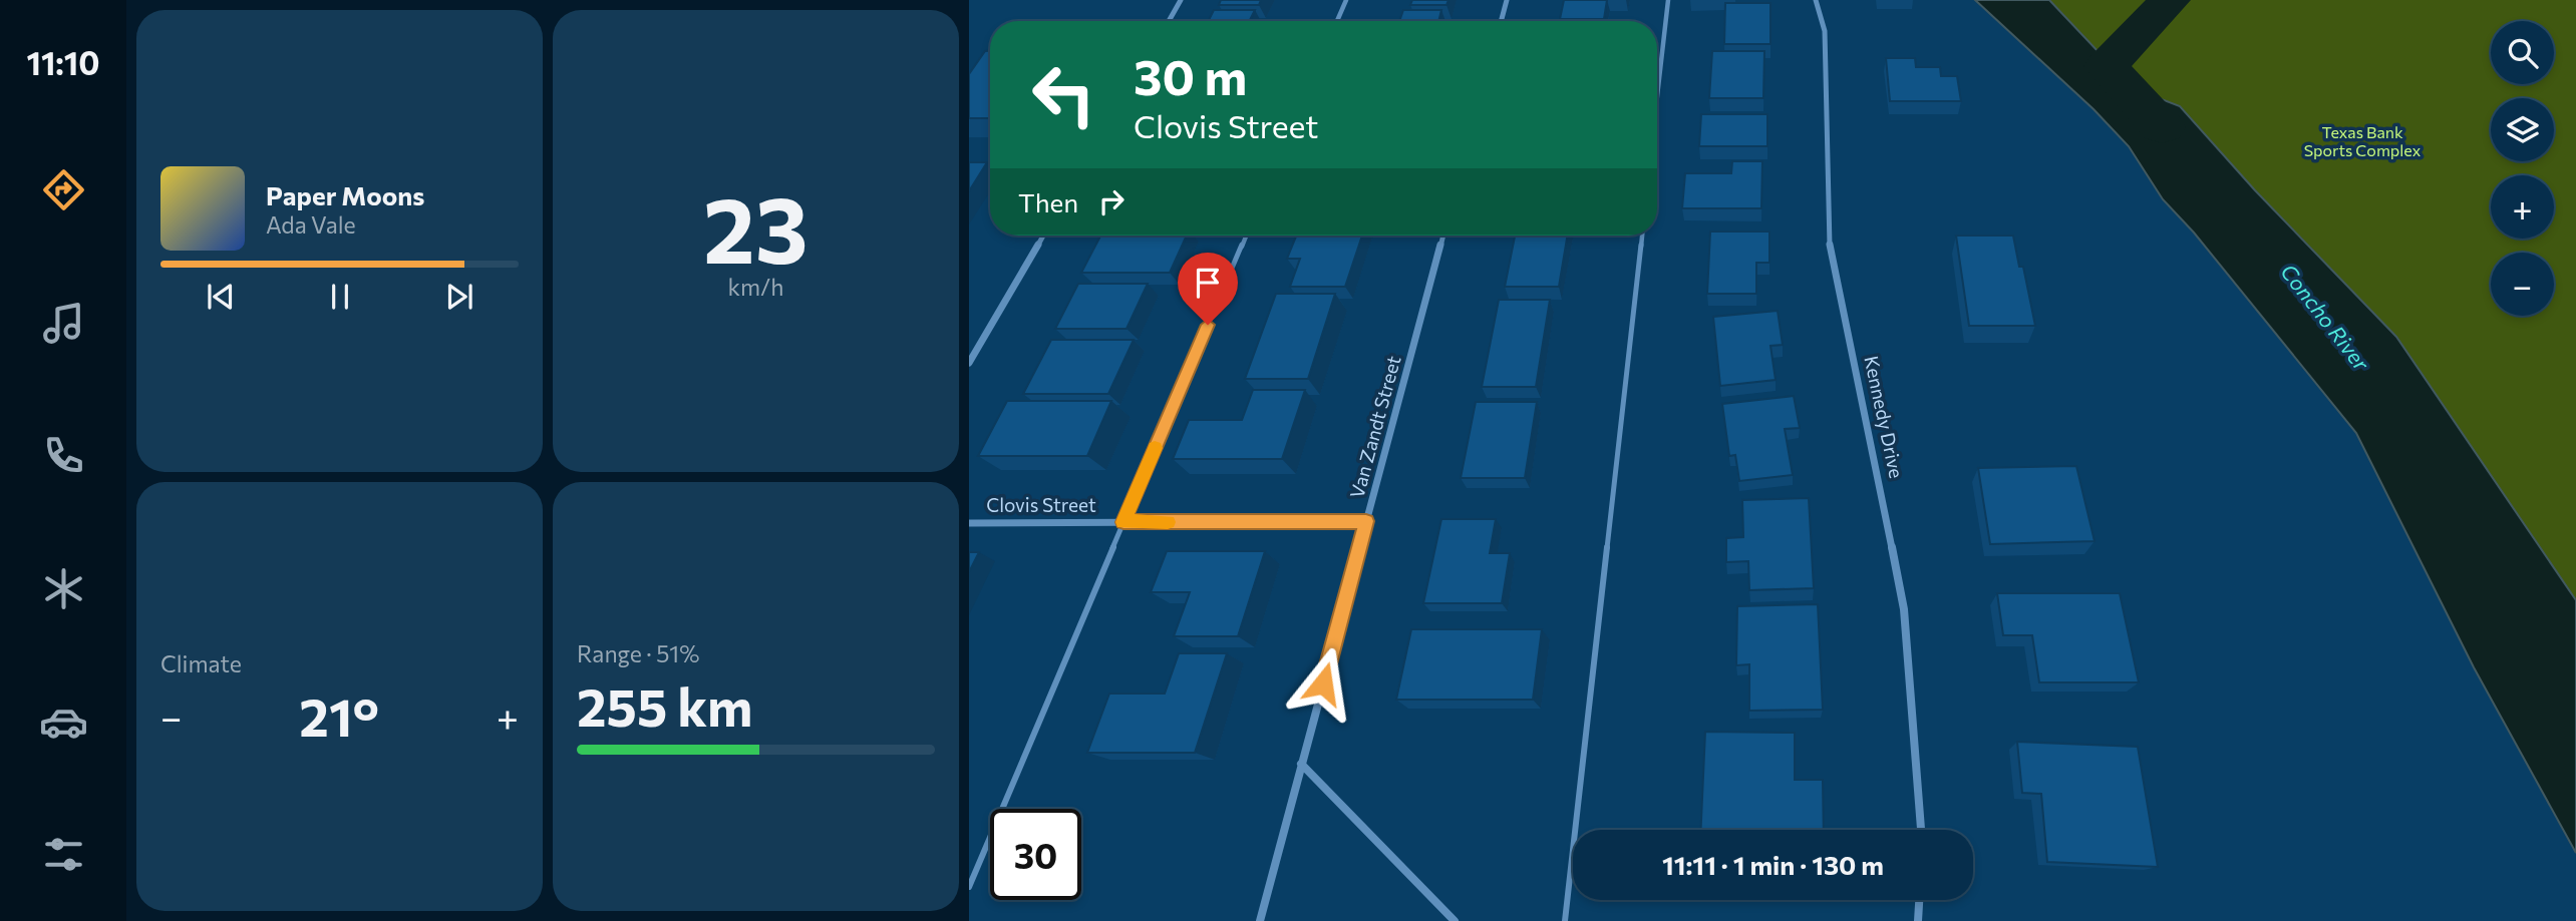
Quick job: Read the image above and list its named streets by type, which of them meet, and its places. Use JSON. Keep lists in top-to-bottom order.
{
  "streets": {
    "street": ["Kennedy Drive", "Van Zandt Street", "Clovis Street"]
  },
  "crossings": [
    ["Van Zandt Street", "Clovis Street"]
  ],
  "water": ["Concho River"],
  "parks": ["Texas Bank Sports Complex"],
  "page": {
    "tabs": "11:10",
    "tile": [
      ["23", "km/h"],
      "Climate",
      ["Range · 51%", "255 km"]
    ],
    "map_buttons": ["+", "−"],
    "turn": ["30 m", "Clovis Street"],
    "song": ["Paper Moons", "Ada Vale"],
    "then": "Then",
    "heat": ["−", "21°", "+"],
    "limit": "30",
    "trip": "11:11 · 1 min · 130 m"
  }
}
